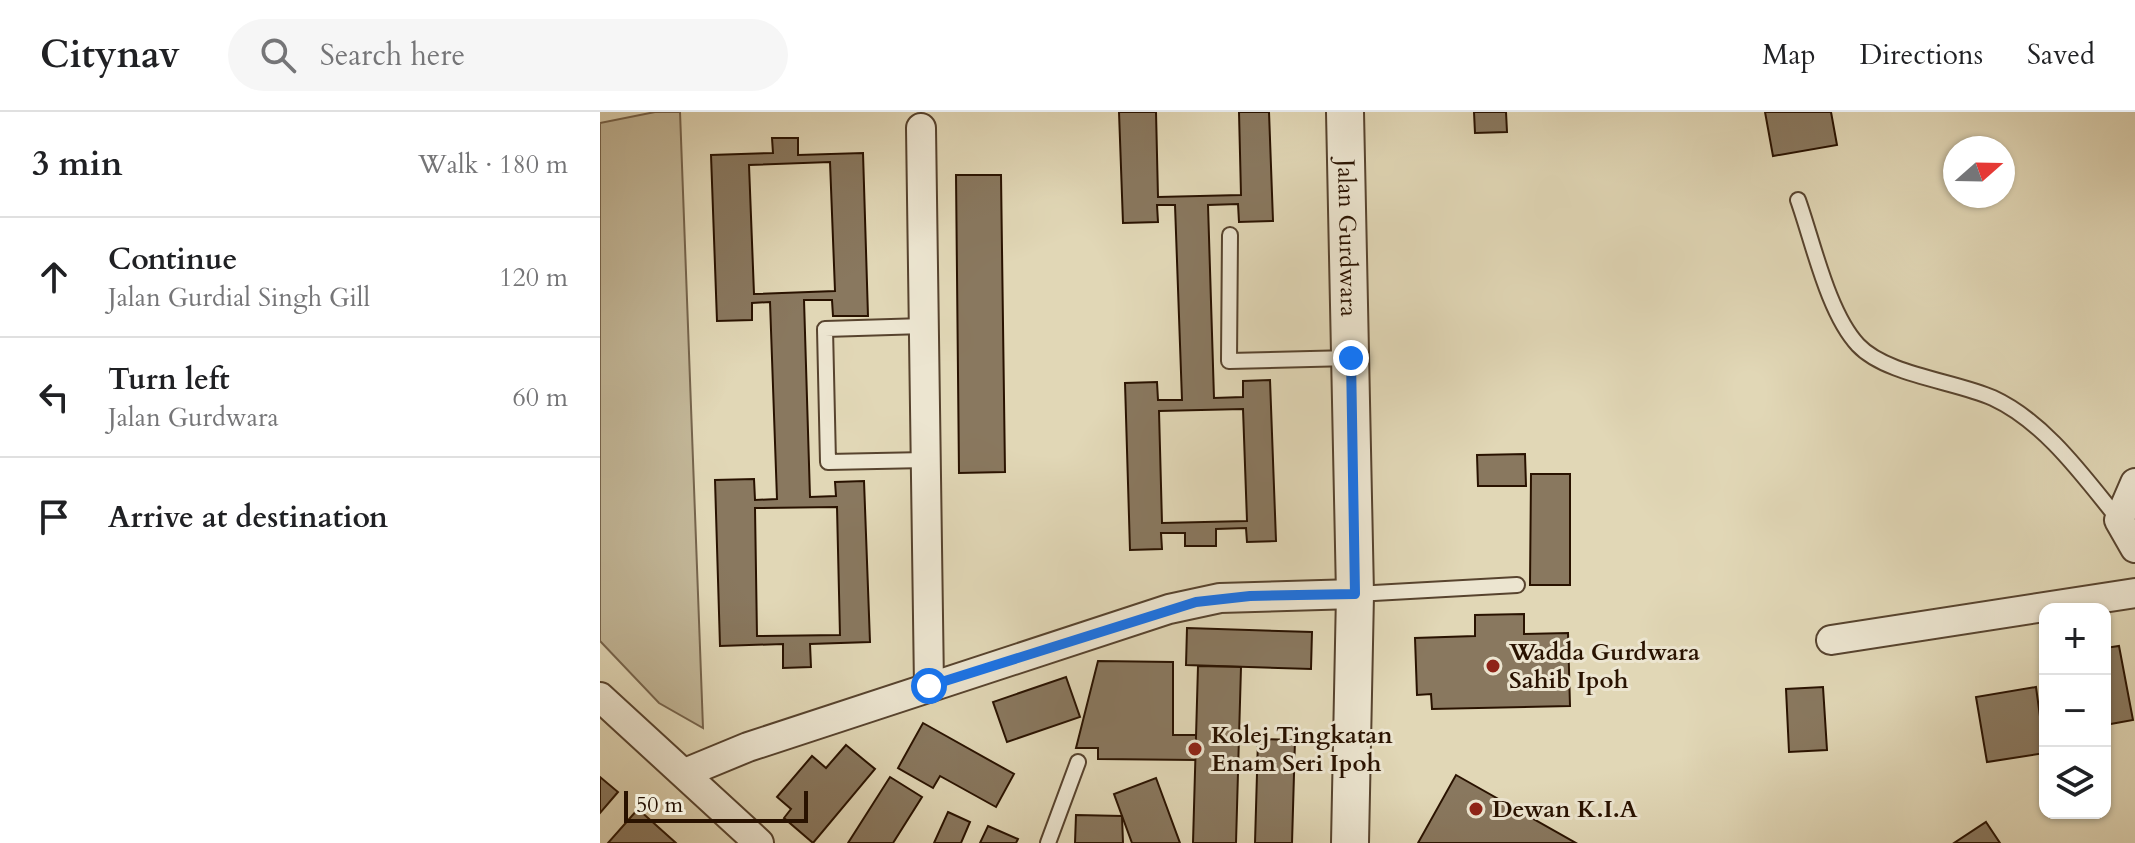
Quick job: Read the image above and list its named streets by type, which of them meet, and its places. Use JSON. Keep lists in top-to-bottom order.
{
  "streets": {
    "street": ["Jalan Gurdwara"]
  },
  "places": ["Wadda Gurdwara Sahib Ipoh", "Kolej Tingkatan Enam Seri Ipoh", "Dewan K.I.A"],
  "scale_bar": "50 m",
  "north": "right",
  "page": {
    "header": "Citynav",
    "search": "Search here",
    "nav": ["Map", "Directions", "Saved"],
    "heading": ["3 min", "Walk · 180 m"],
    "list": [
      ["Continue", "Jalan Gurdial Singh Gill", "120 m"],
      ["Turn left", "Jalan Gurdwara", "60 m"],
      "Arrive at destination"
    ],
    "map_buttons": ["+", "−"],
    "scale": "50 m"
  }
}
